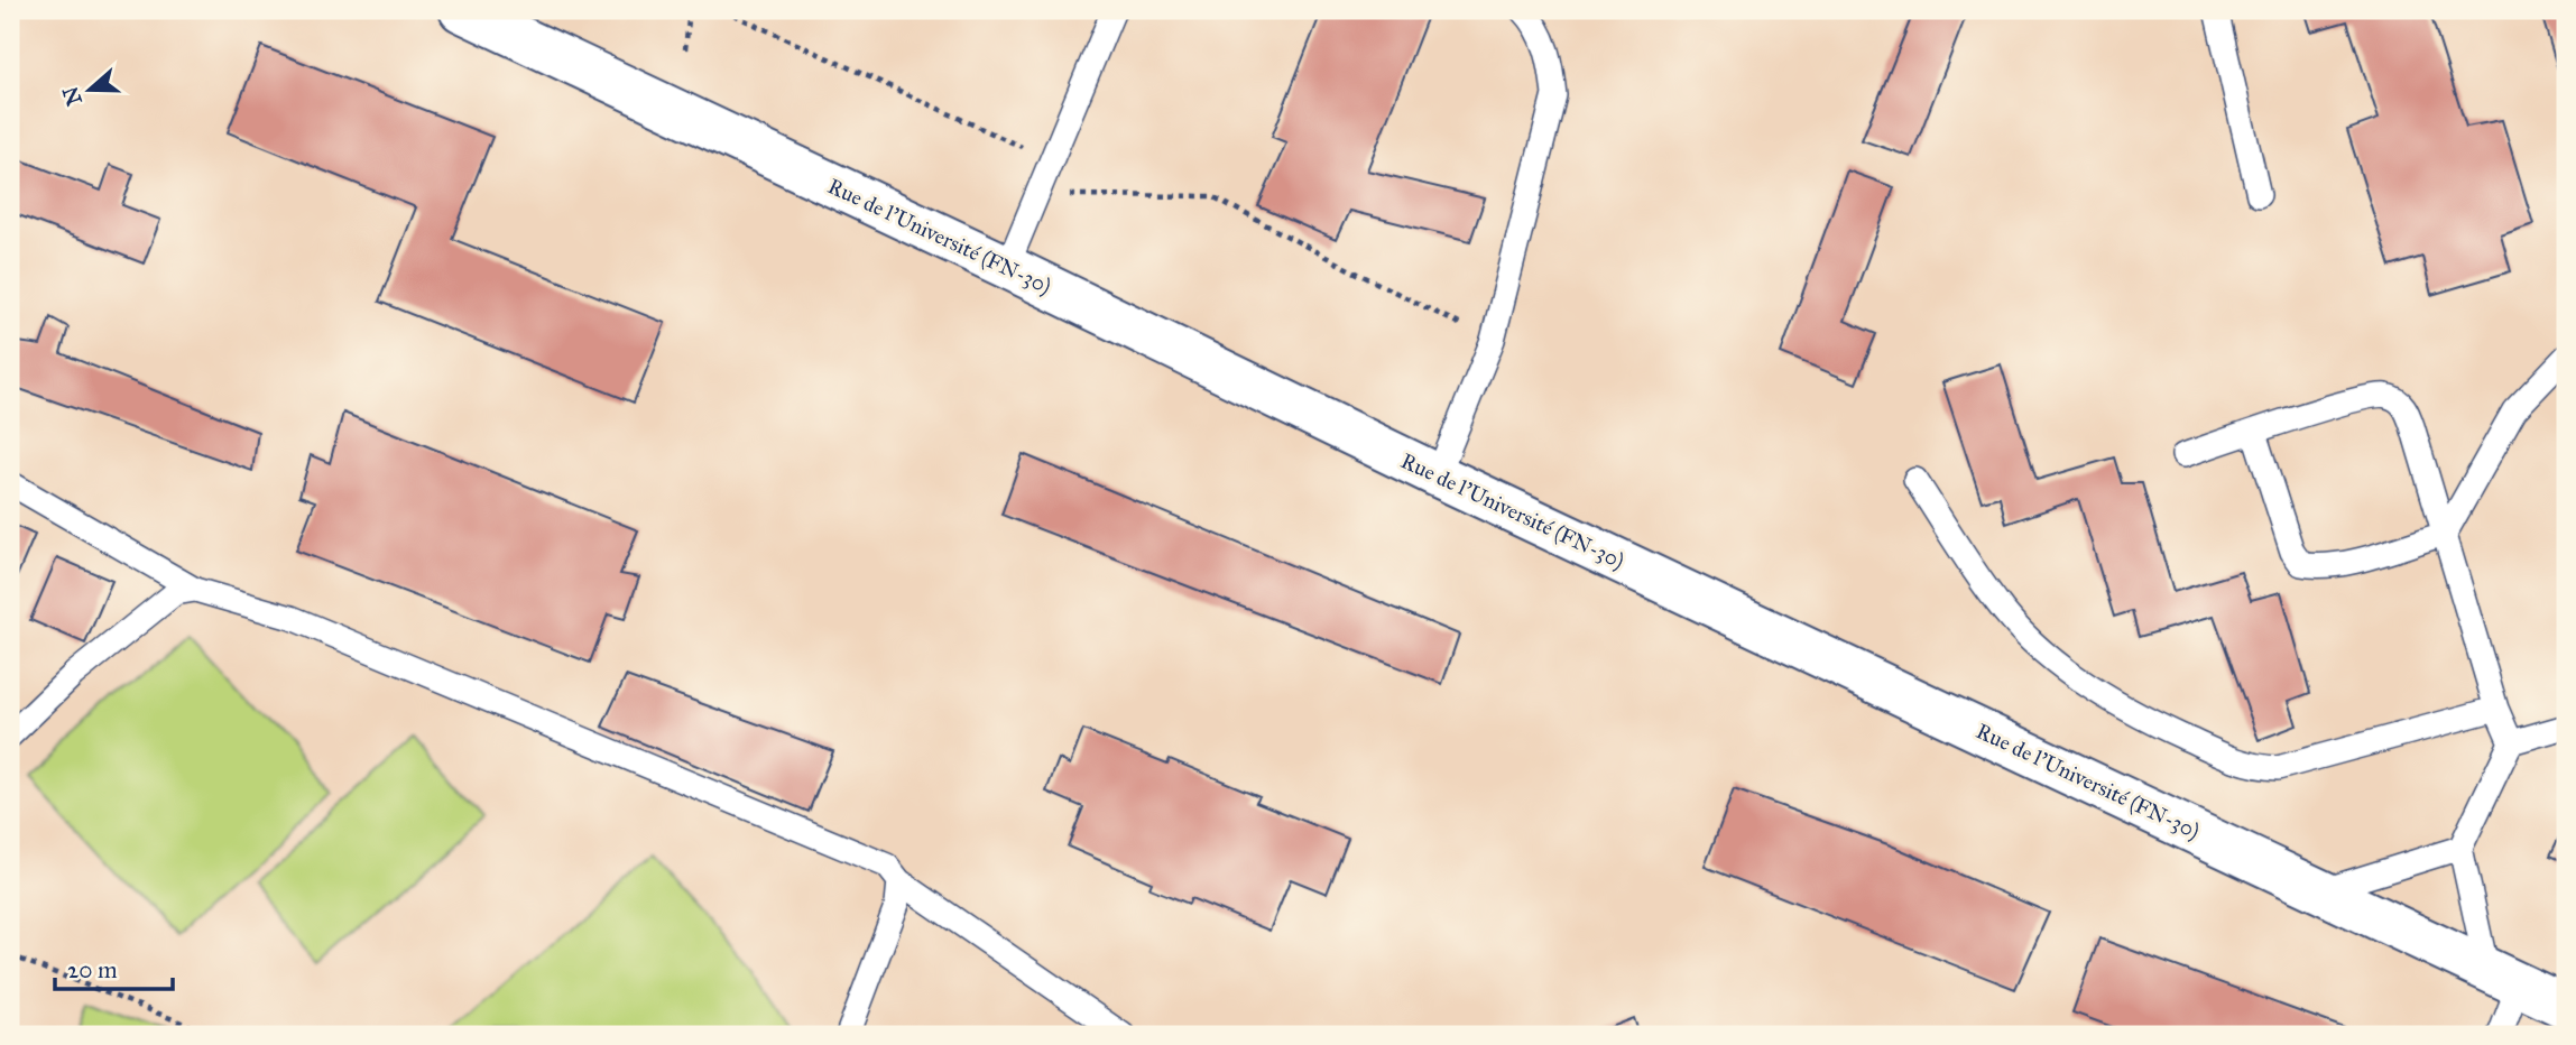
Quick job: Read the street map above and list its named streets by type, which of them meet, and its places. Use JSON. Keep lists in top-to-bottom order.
{
  "streets": {
    "street": ["Rue de l'Université (FN-30)"]
  },
  "scale_bar": "20 m",
  "north": "left"
}
